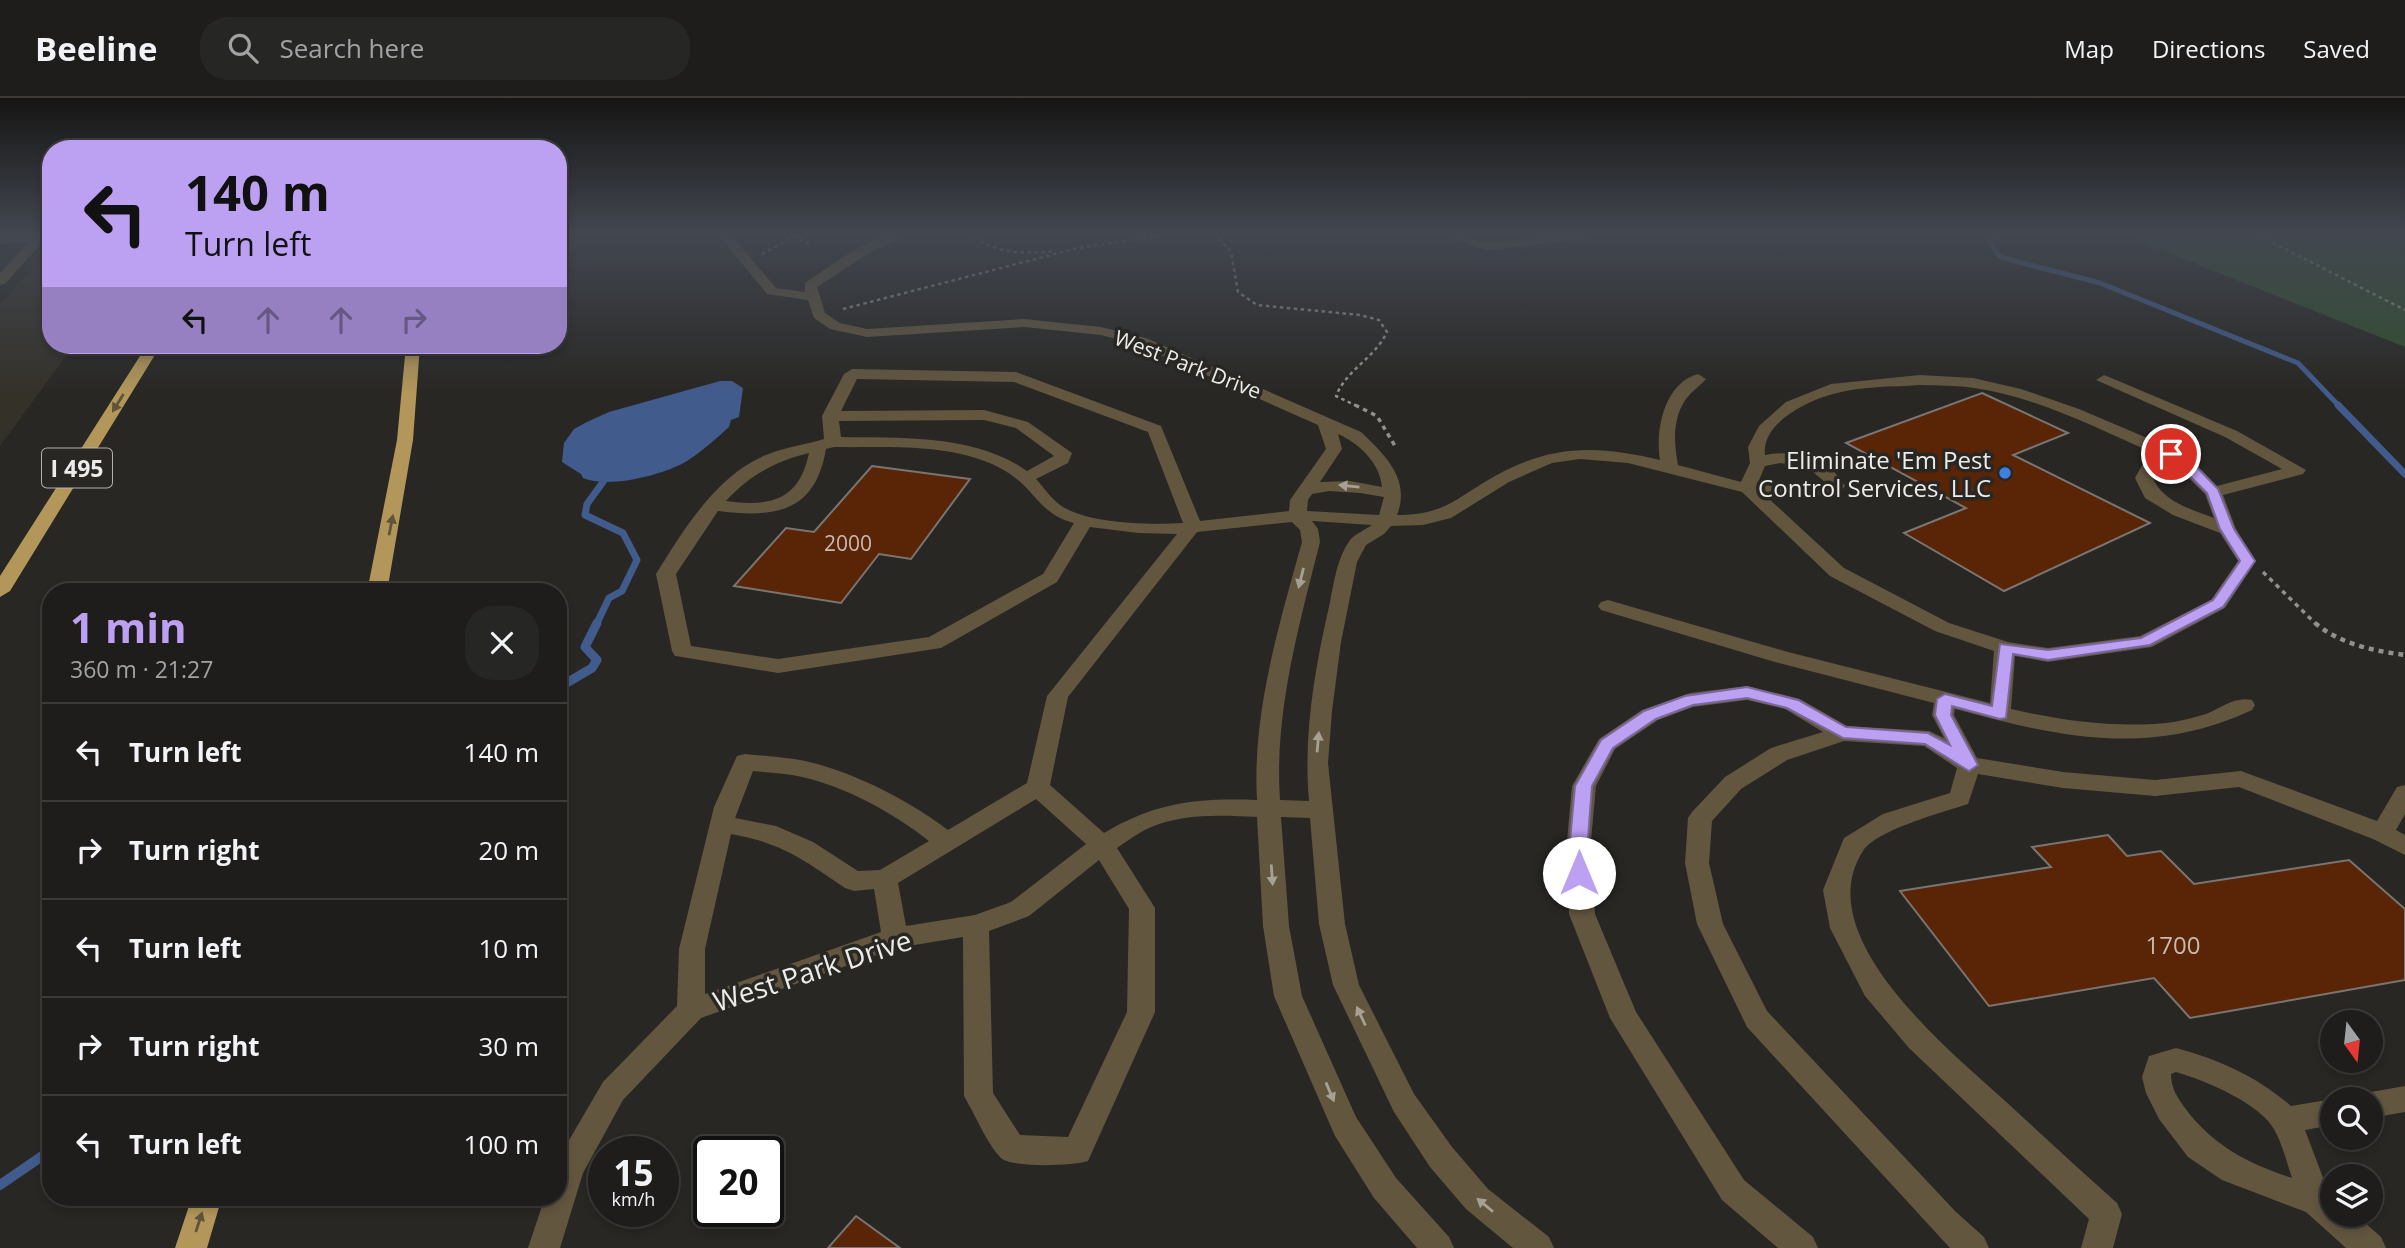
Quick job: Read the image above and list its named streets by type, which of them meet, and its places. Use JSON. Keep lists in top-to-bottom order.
{
  "streets": {
    "highway": ["I 495"],
    "street": ["West Park Drive"]
  },
  "places": ["Eliminate 'Em Pest Control Services, LLC"],
  "house_numbers": ["2000", "1700"],
  "north": "bottom",
  "page": {
    "header": "Beeline",
    "search": "Search here",
    "nav": ["Map", "Directions", "Saved"],
    "turn": ["140 m", "Turn left"],
    "heading": ["1 min", "360 m · 21:27"],
    "list": [
      {
        "name": "Turn left",
        "value": "140 m"
      },
      {
        "name": "Turn right",
        "value": "20 m"
      },
      {
        "name": "Turn left",
        "value": "10 m"
      },
      {
        "name": "Turn right",
        "value": "30 m"
      },
      {
        "name": "Turn left",
        "value": "100 m"
      }
    ],
    "speed": "15 km/h",
    "limit": "20"
  }
}
